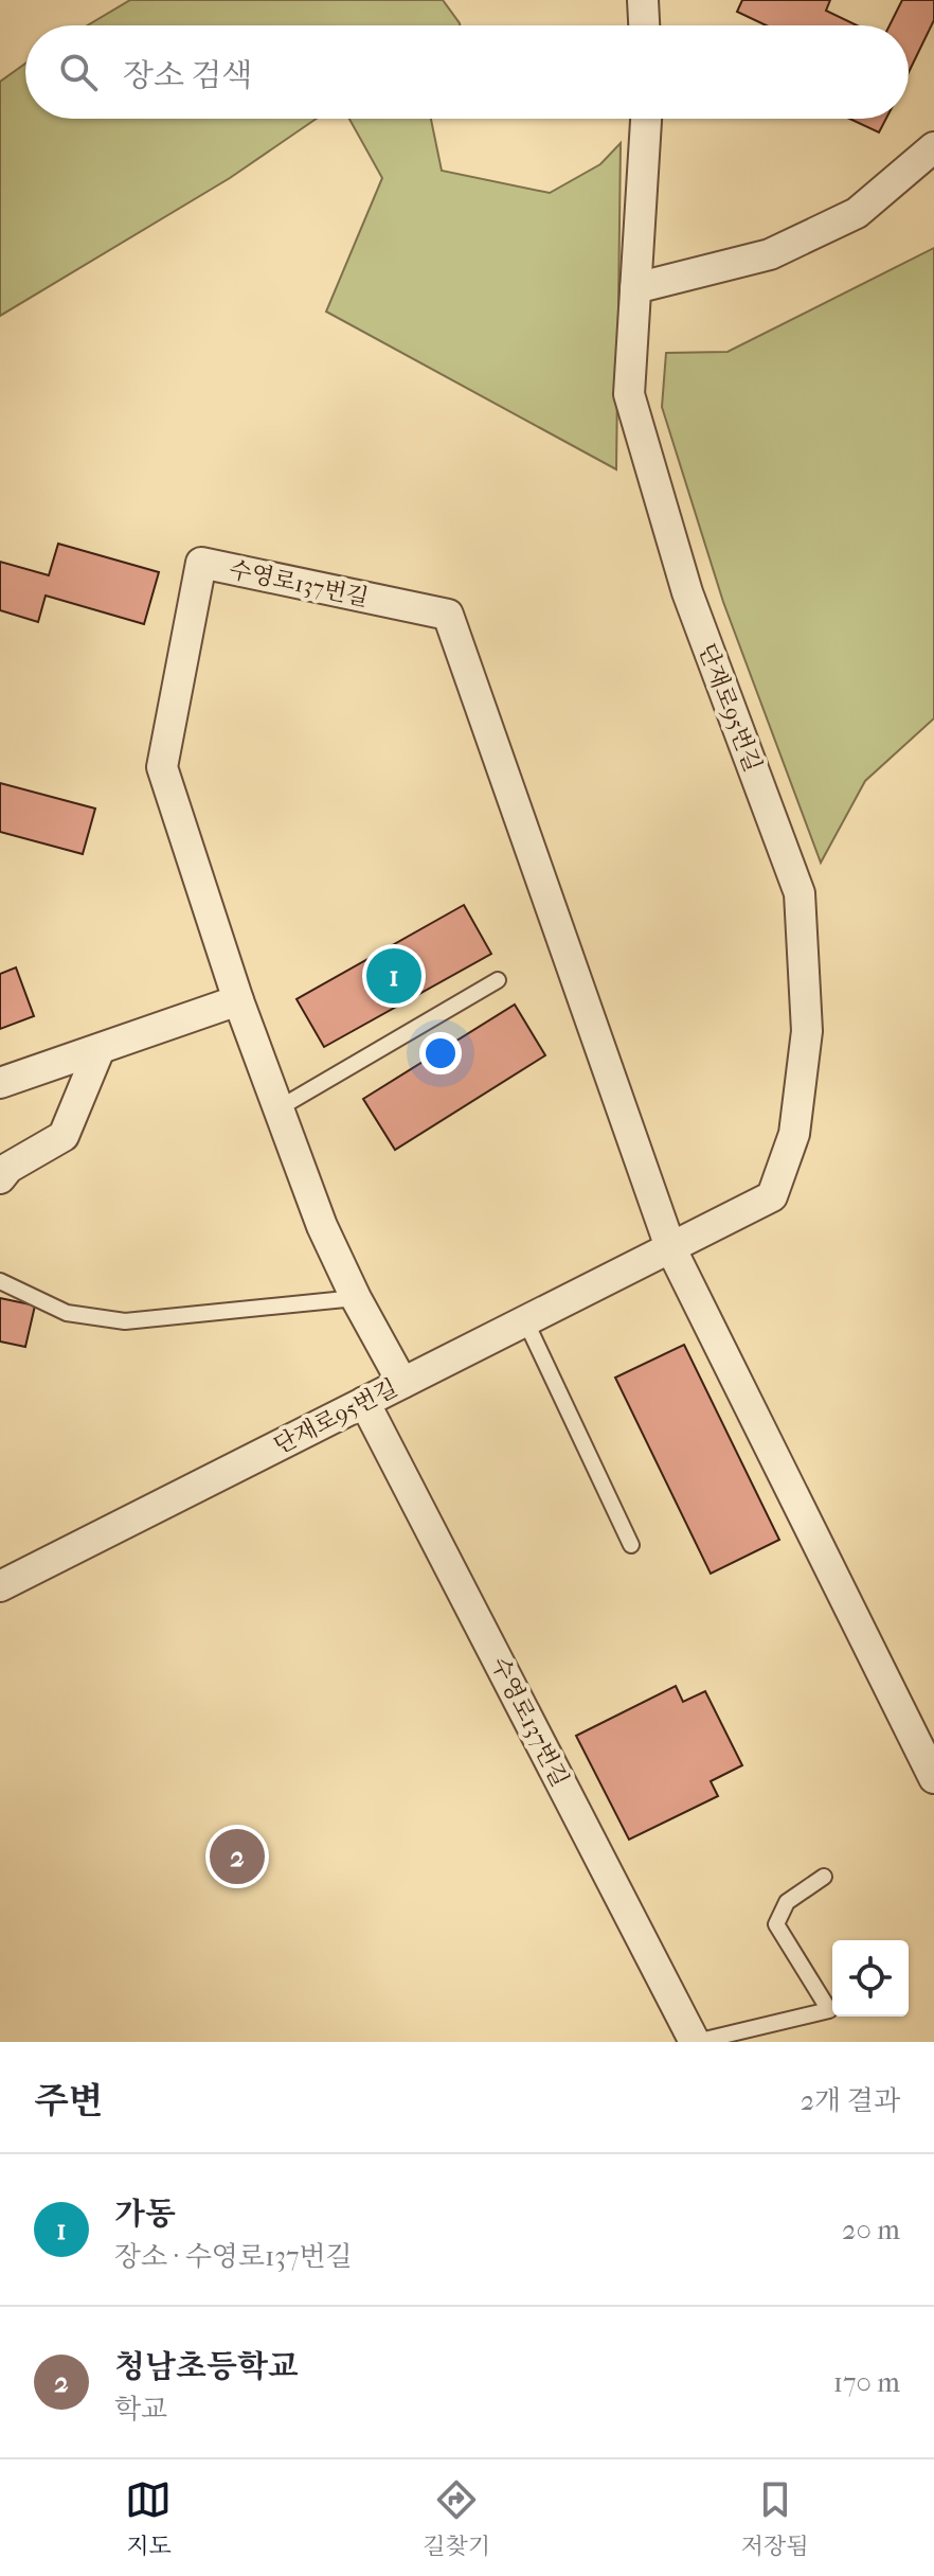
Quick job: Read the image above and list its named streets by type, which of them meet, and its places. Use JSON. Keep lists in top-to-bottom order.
{
  "streets": {
    "street": ["수영로137번길", "단재로95번길"]
  },
  "crossings": [
    ["수영로137번길", "단재로95번길"]
  ],
  "page": {
    "search": "장소 검색",
    "pins": ["1", "2"],
    "heading": ["주변", "2개 결과"],
    "list": [
      {
        "mark": "1",
        "name": "가동",
        "note": "장소 · 수영로137번길",
        "value": "20 m"
      },
      {
        "mark": "2",
        "name": "청남초등학교",
        "note": "학교",
        "value": "170 m"
      }
    ],
    "nav": ["지도", "길찾기", "저장됨"]
  }
}
